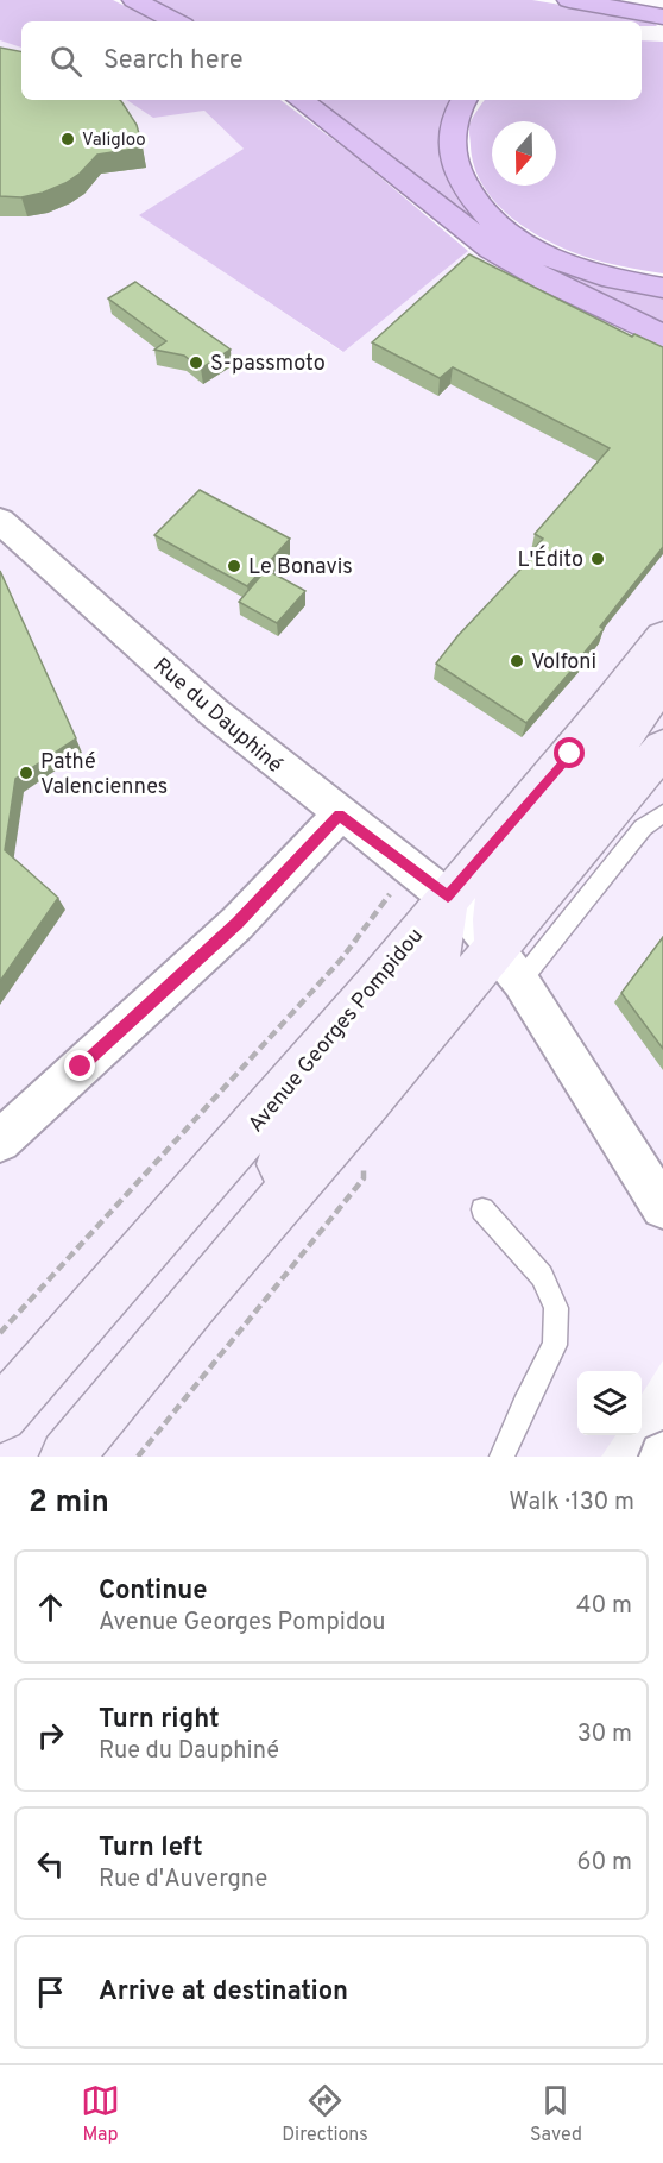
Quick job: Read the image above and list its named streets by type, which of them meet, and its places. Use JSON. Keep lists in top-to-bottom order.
{
  "streets": {
    "main road": ["Avenue Georges Pompidou"],
    "street": ["Rue du Dauphiné"]
  },
  "crossings": [
    ["Rue du Dauphiné", "Avenue Georges Pompidou"]
  ],
  "places": [
    "Valigloo",
    "S-passmoto",
    "L'Édito",
    "Le Bonavis",
    "Volfoni",
    "Pathé Valenciennes"
  ],
  "north": "bottom",
  "page": {
    "search": "Search here",
    "heading": ["2 min", "Walk · 130 m"],
    "list": [
      ["Continue", "Avenue Georges Pompidou", "40 m"],
      ["Turn right", "Rue du Dauphiné", "30 m"],
      ["Turn left", "Rue d'Auvergne", "60 m"],
      "Arrive at destination"
    ],
    "nav": ["Map", "Directions", "Saved"]
  }
}
